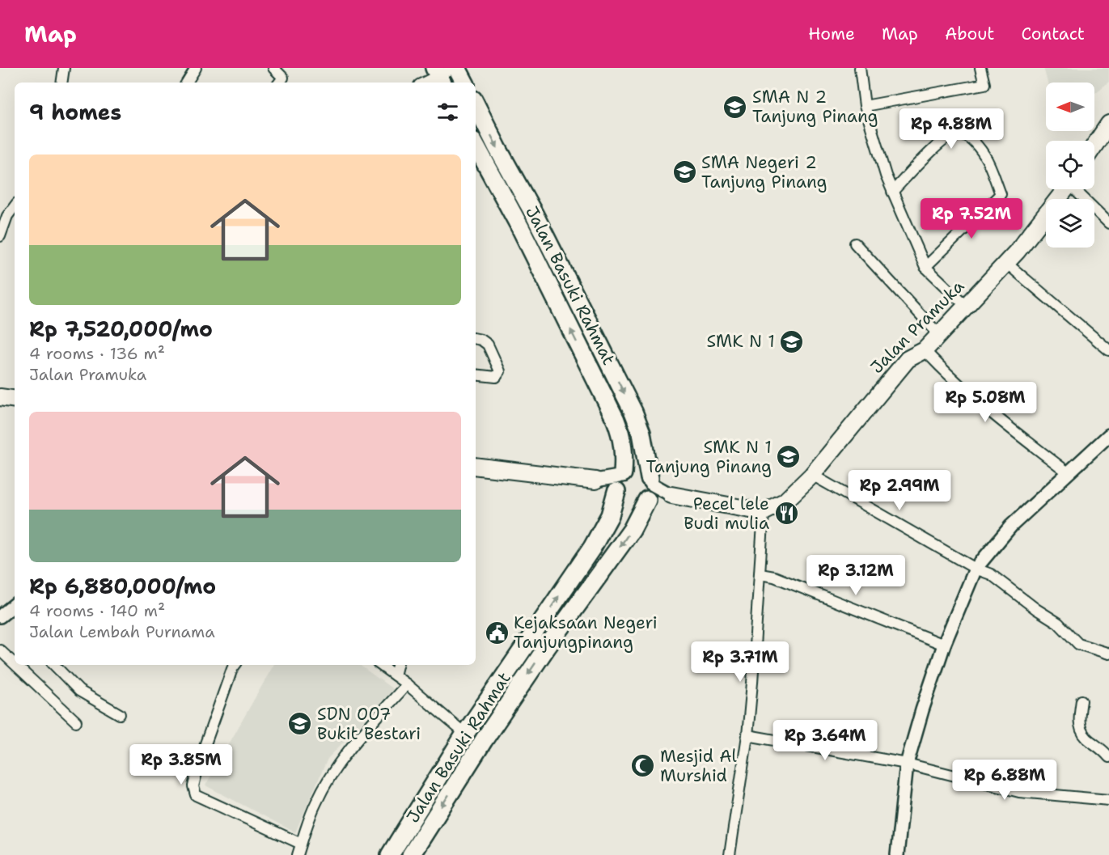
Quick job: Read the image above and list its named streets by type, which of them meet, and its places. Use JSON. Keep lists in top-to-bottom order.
{
  "streets": {
    "highway": ["Jalan Basuki Rahmat"],
    "main road": ["Jalan Pramuka"]
  },
  "places": {
    "school or university": [
      "SMA N 2 Tanjung Pinang",
      "SMA Negeri 2 Tanjung Pinang",
      "SMK N 1",
      "SMK N 1 Tanjung Pinang",
      "SDN 007 Bukit Bestari"
    ],
    "restaurant": ["Pecel lele Budi mulia"],
    "public building": ["Kejaksaan Negeri Tanjungpinang"],
    "mosque": ["Mesjid Al Murshid"]
  },
  "north": "left",
  "page": {
    "header": "Map",
    "nav": [
      "Home",
      "Map",
      "About",
      "Contact"
    ],
    "heading": "9 homes",
    "price": [
      "Rp 4.88M",
      "Rp 7.52M",
      "Rp 5.08M",
      "Rp 2.99M",
      "Rp 3.12M",
      "Rp 3.71M",
      "Rp 3.64M",
      "Rp 3.85M",
      "Rp 6.88M"
    ],
    "list": [
      {
        "name": "Rp 7,520,000/mo",
        "note": "4 rooms · 136 m² · Jalan Pramuka"
      },
      {
        "name": "Rp 6,880,000/mo",
        "note": "4 rooms · 140 m² · Jalan Lembah Purnama"
      }
    ]
  }
}
